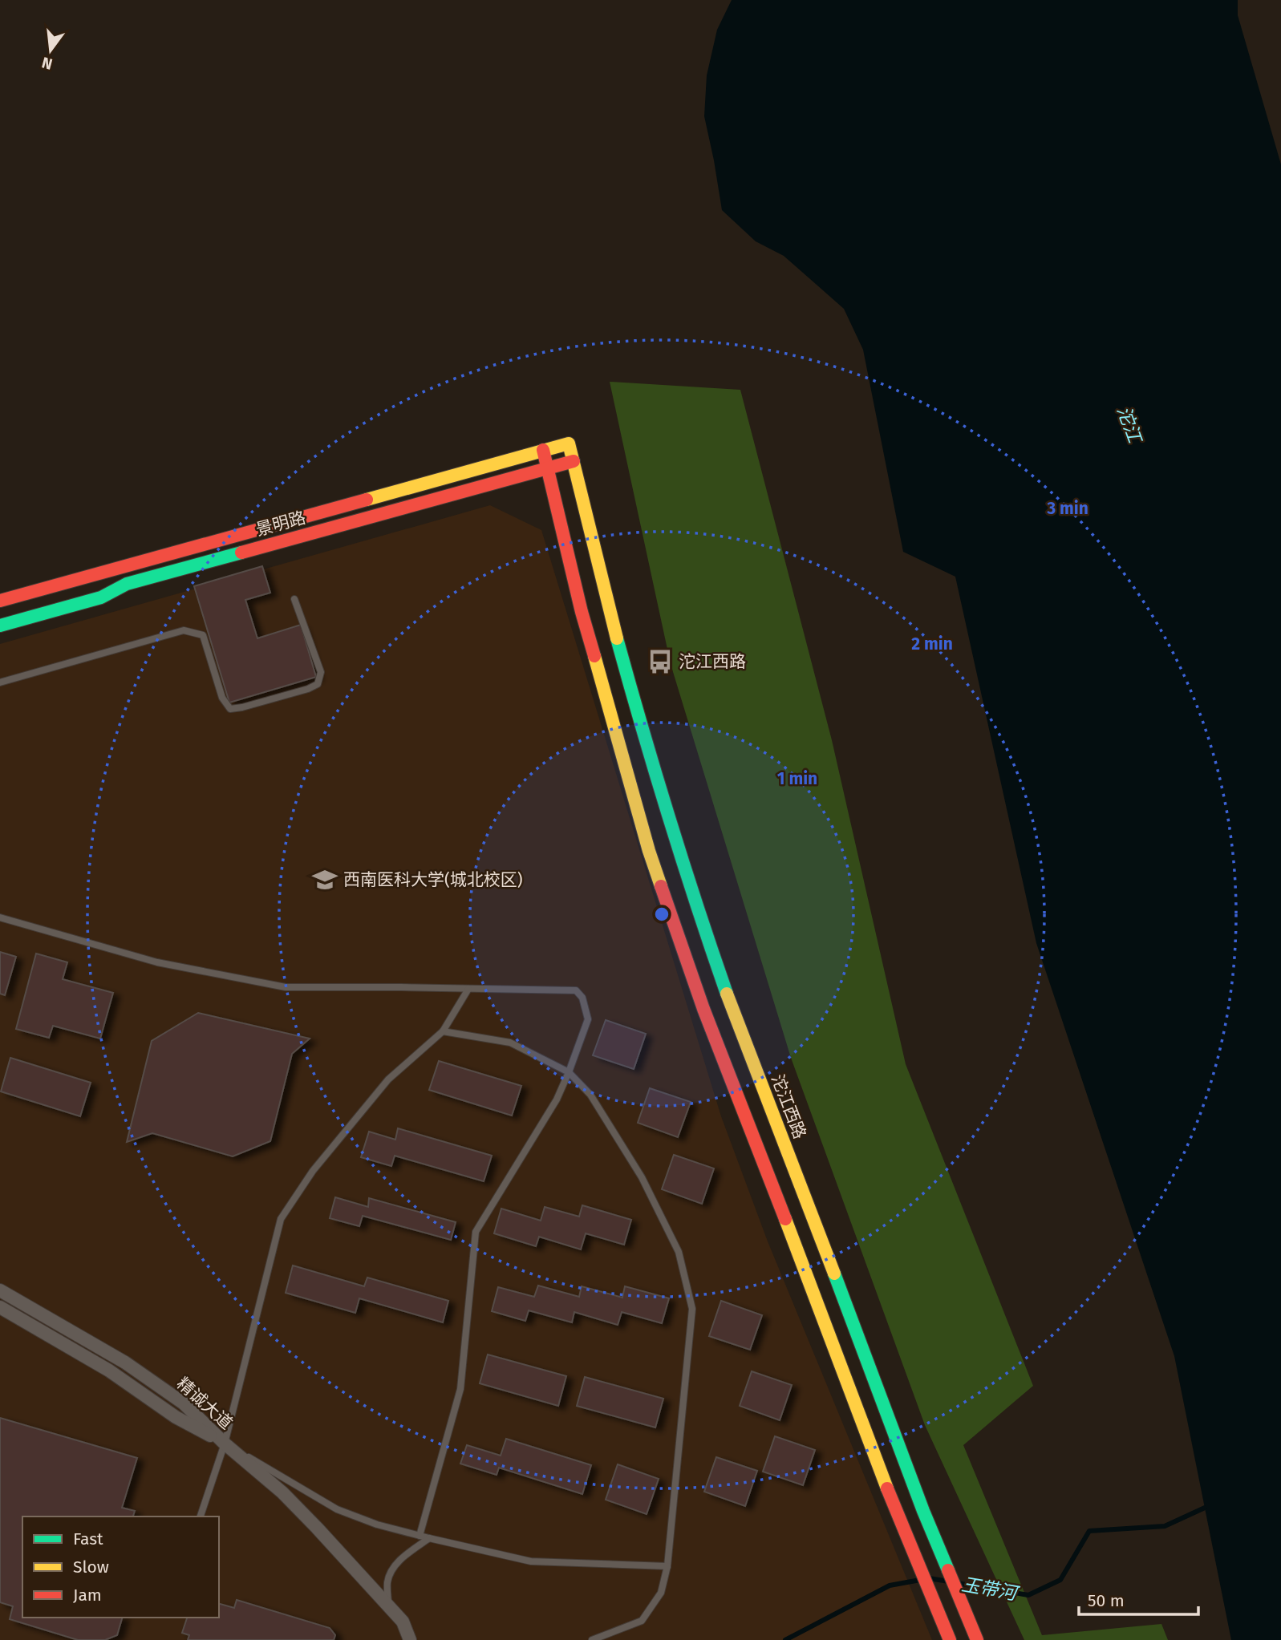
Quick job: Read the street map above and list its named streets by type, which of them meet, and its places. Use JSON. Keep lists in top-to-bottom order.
{
  "streets": {
    "main road": ["景明路", "沱江西路"],
    "street": ["精诚大道"]
  },
  "crossings": [
    ["景明路", "沱江西路"]
  ],
  "water": ["沱江", "玉带河"],
  "places": {
    "bus stop": ["沱江西路"],
    "school or university": ["西南医科大学(城北校区)"]
  },
  "legend": ["Fast", "Slow", "Jam"],
  "scale_bar": "50 m",
  "north": "bottom",
  "rings": ["3 min", "2 min", "1 min"]
}
